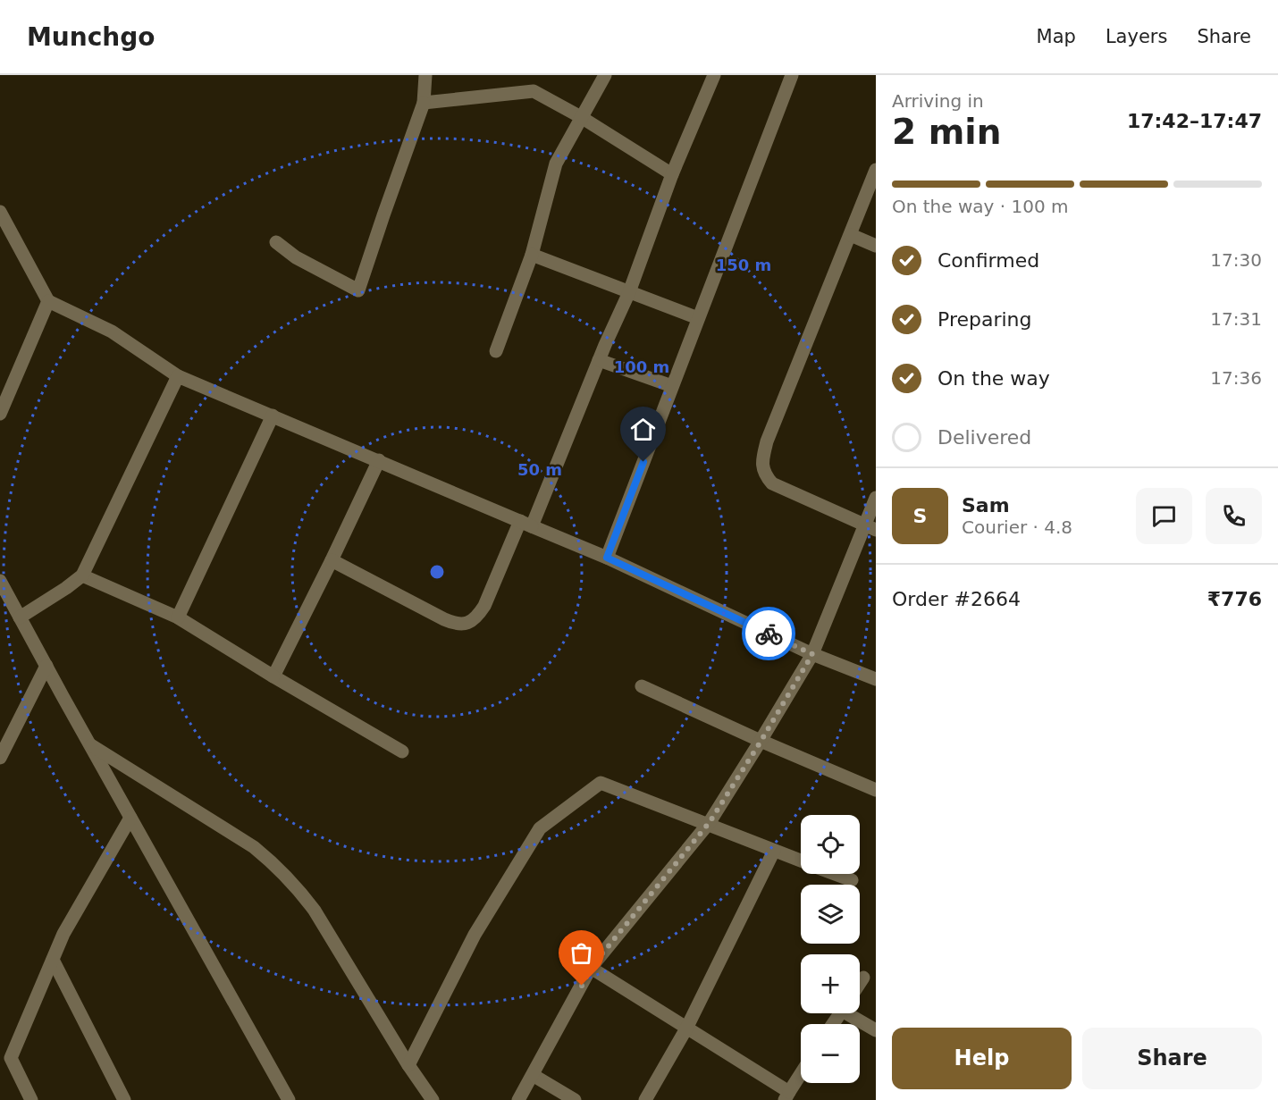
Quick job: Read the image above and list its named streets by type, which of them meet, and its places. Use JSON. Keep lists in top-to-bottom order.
{
  "page": {
    "header": "Munchgo",
    "nav": ["Map", "Layers", "Share"],
    "heading": ["2 min", "Arriving in", "17:42–17:47"],
    "panel": [
      "Sam",
      "Courier · 4.8",
      "Order #2664",
      "₹776"
    ],
    "bar": "On the way · 100 m",
    "list": [
      ["Confirmed", "17:30"],
      ["Preparing", "17:31"],
      ["On the way", "17:36"],
      "Delivered"
    ],
    "round": "S",
    "map_buttons": ["+", "−"],
    "buttons": ["Help", "Share"]
  },
  "rings": ["150 m", "100 m", "50 m"]
}
